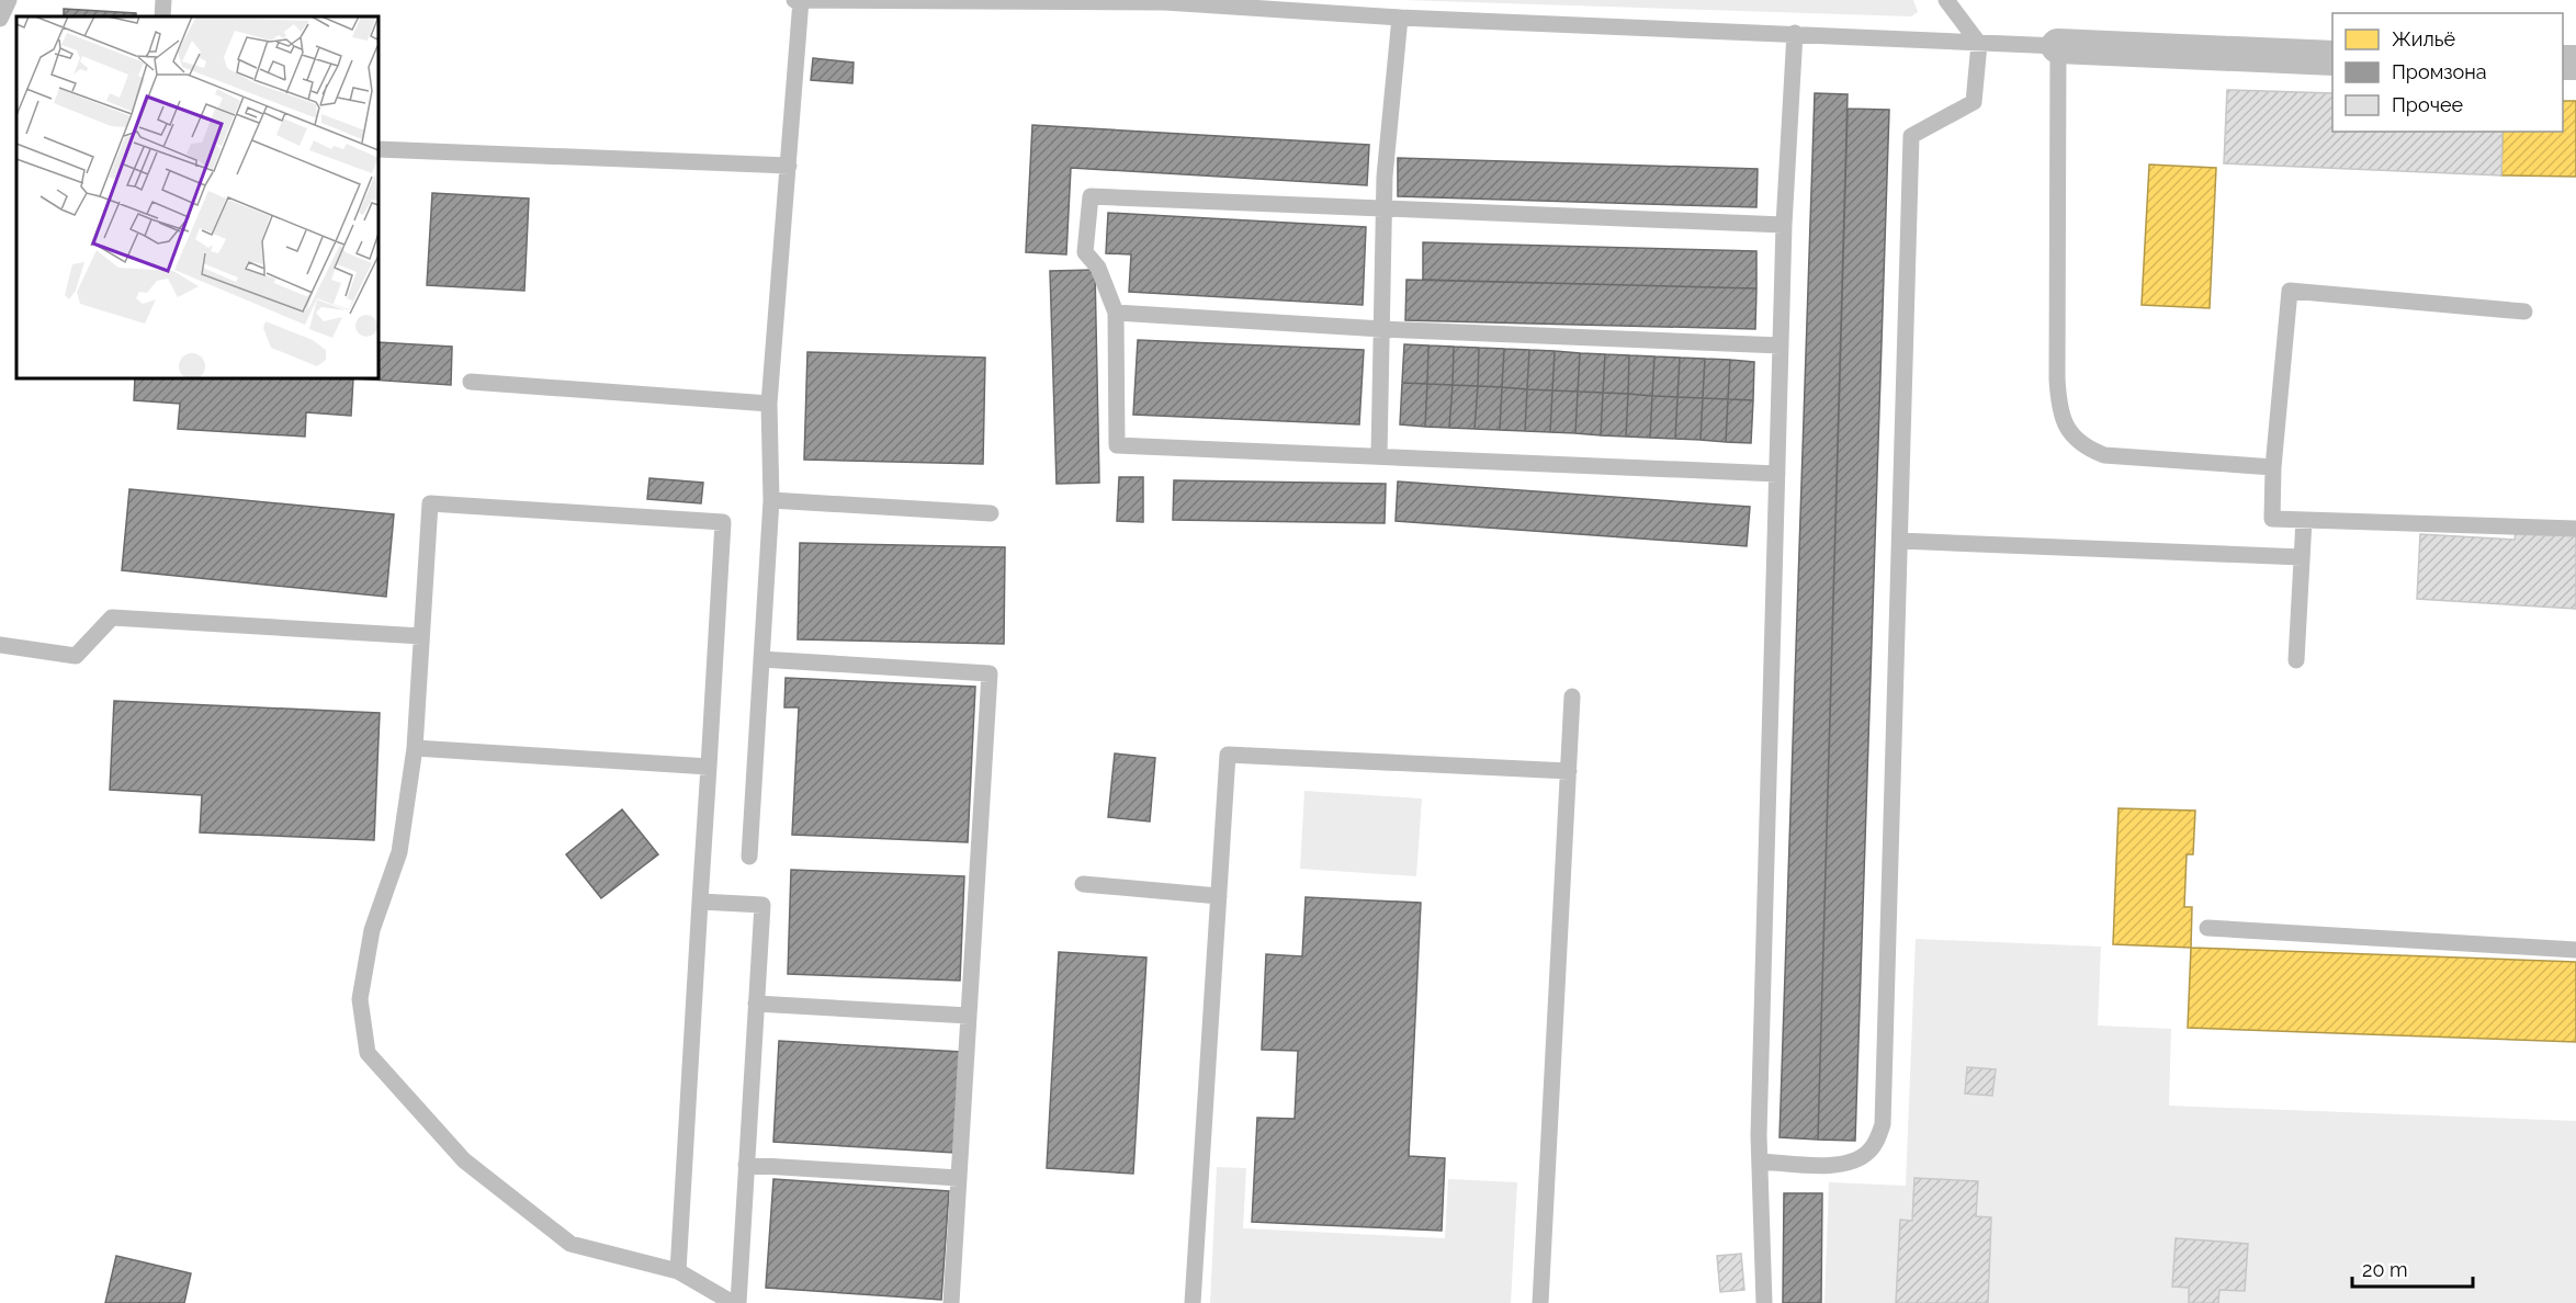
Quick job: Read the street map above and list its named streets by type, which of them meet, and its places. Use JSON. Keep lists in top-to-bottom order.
{
  "legend": ["Жильё", "Промзона", "Прочее"],
  "scale_bar": "20 m"
}
